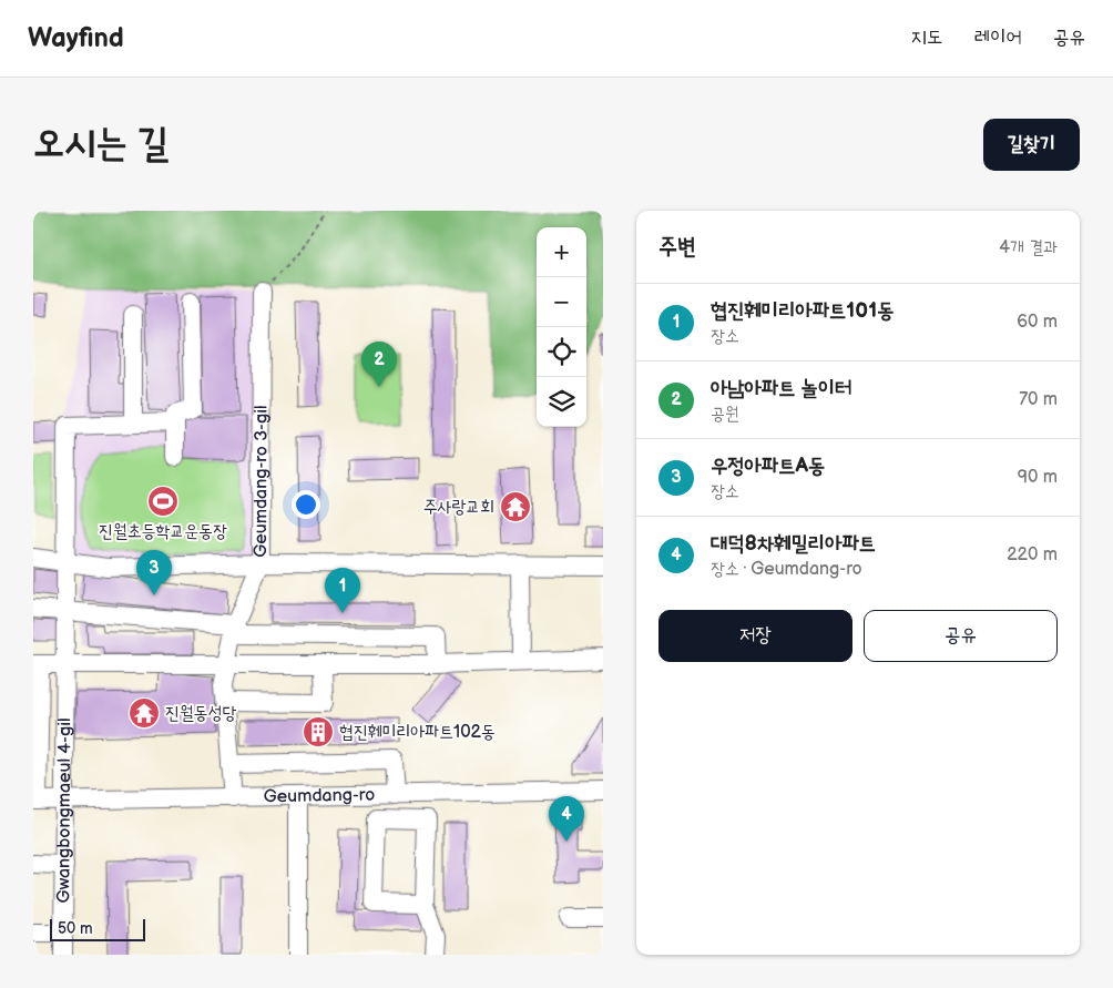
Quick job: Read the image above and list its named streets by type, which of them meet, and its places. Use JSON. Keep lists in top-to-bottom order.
{
  "streets": {
    "street": ["Geumdang-ro 3-gil", "Geumdang-ro", "Gwangbongmaeul 4-gil"]
  },
  "crossings": [
    ["Geumdang-ro 3-gil", "Geumdang-ro"],
    ["Geumdang-ro", "Gwangbongmaeul 4-gil"]
  ],
  "places": {
    "sports": ["진월초등학교운동장"],
    "temple": ["주사랑교회", "진월동성당"],
    "building": ["협진훼미리아파트102동"]
  },
  "scale_bar": "50 m",
  "page": {
    "header": "Wayfind",
    "nav": ["지도", "레이어", "공유"],
    "buttons": [
      "길찾기",
      ["저장", "공유"]
    ],
    "title": "오시는 길",
    "heading": ["주변", "4개 결과"],
    "map_buttons": ["+", "−"],
    "list": [
      {
        "mark": "1",
        "name": "협진훼미리아파트101동",
        "note": "장소",
        "value": "60 m"
      },
      {
        "mark": "2",
        "name": "아남아파트 놀이터",
        "note": "공원",
        "value": "70 m"
      },
      {
        "mark": "3",
        "name": "우정아파트A동",
        "note": "장소",
        "value": "90 m"
      },
      {
        "mark": "4",
        "name": "대덕8차훼밀리아파트",
        "note": "장소 · Geumdang-ro",
        "value": "220 m"
      }
    ],
    "pins": [
      "2",
      "3",
      "1",
      "4"
    ],
    "scale": "50 m"
  }
}
